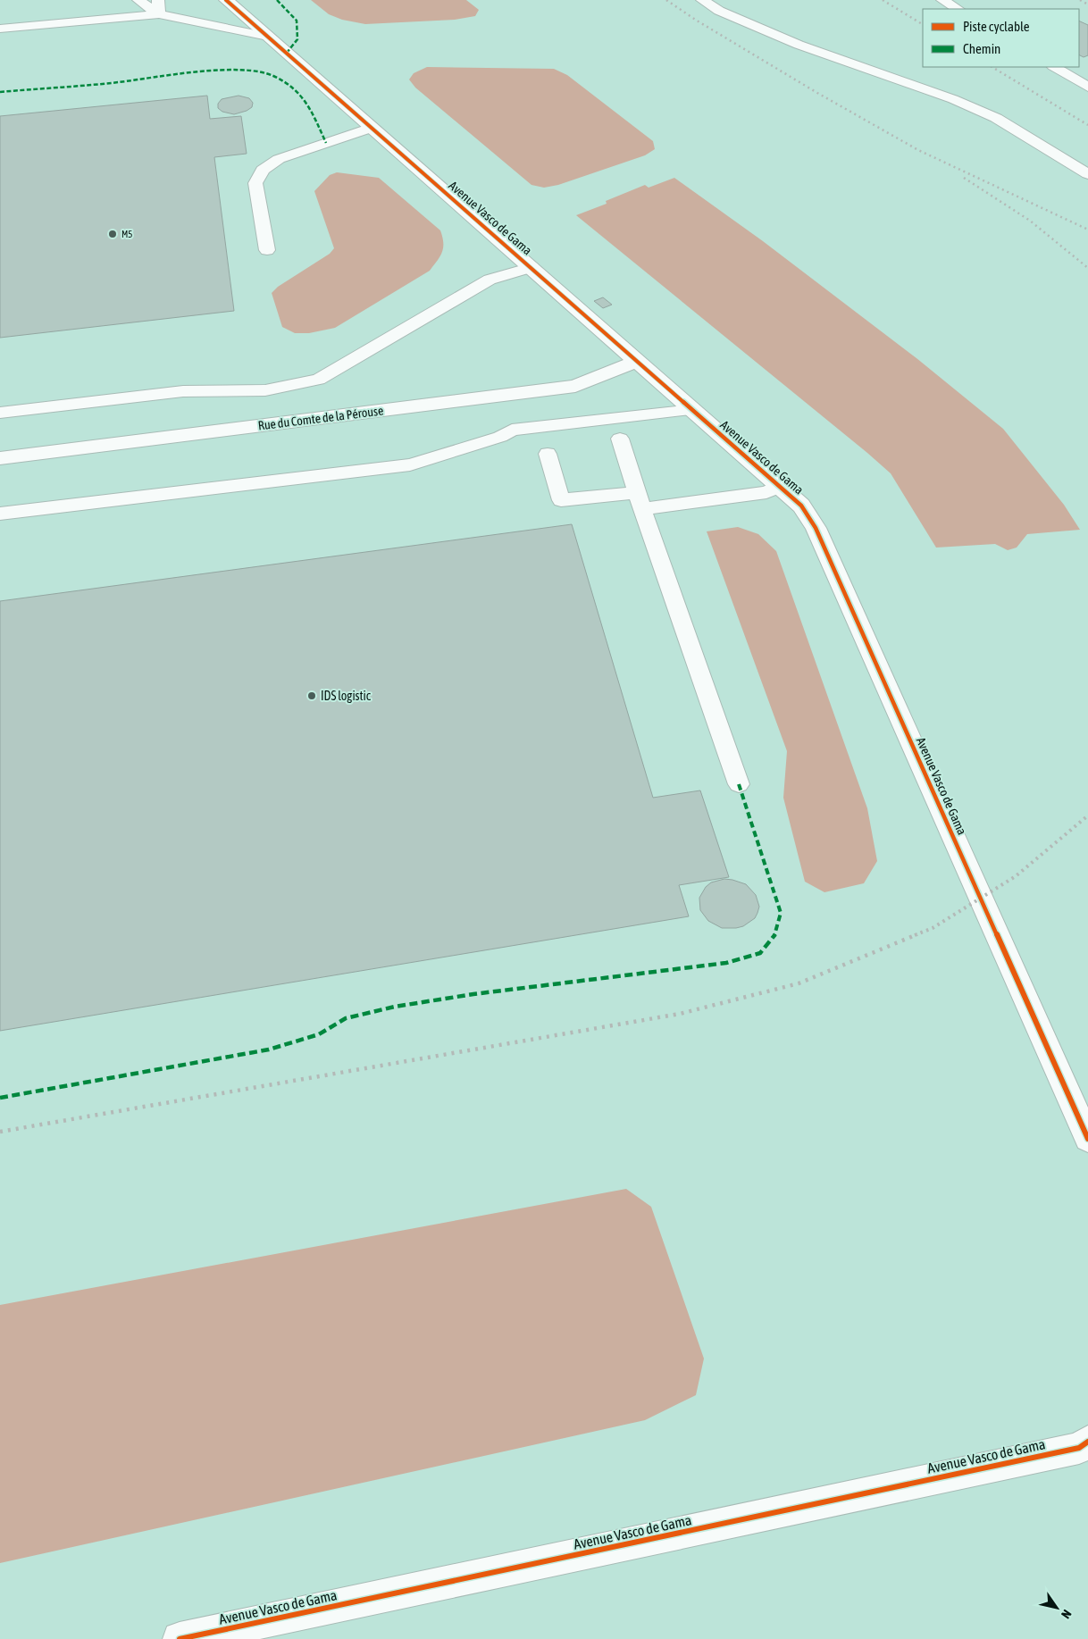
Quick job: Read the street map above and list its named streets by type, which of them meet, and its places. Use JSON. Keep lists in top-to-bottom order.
{
  "streets": {
    "street": ["Avenue Vasco de Gama", "Rue du Comte de la Pérouse"]
  },
  "crossings": [
    ["Avenue Vasco de Gama", "Rue du Comte de la Pérouse"]
  ],
  "places": ["M5", "IDS logistic"],
  "legend": ["Piste cyclable", "Chemin"],
  "north": "bottom right"
}
